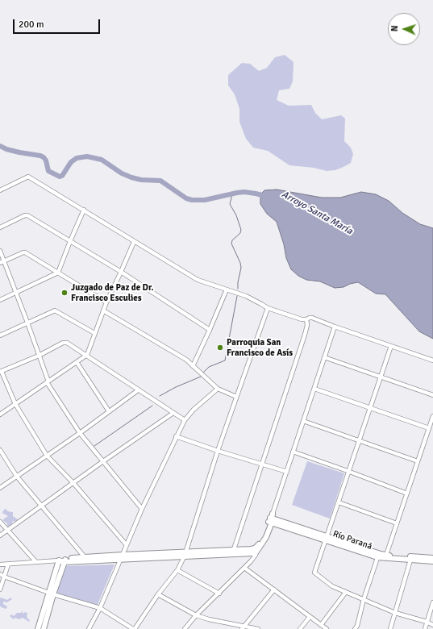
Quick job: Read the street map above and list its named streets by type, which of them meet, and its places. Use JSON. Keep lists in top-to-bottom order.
{
  "streets": {
    "street": ["Río Paraná"]
  },
  "water": ["Arroyo Santa María"],
  "places": ["Juzgado de Paz de Dr. Francisco Esculies", "Parroquia San Francisco de Asís"],
  "scale_bar": "200 m",
  "north": "left"
}
